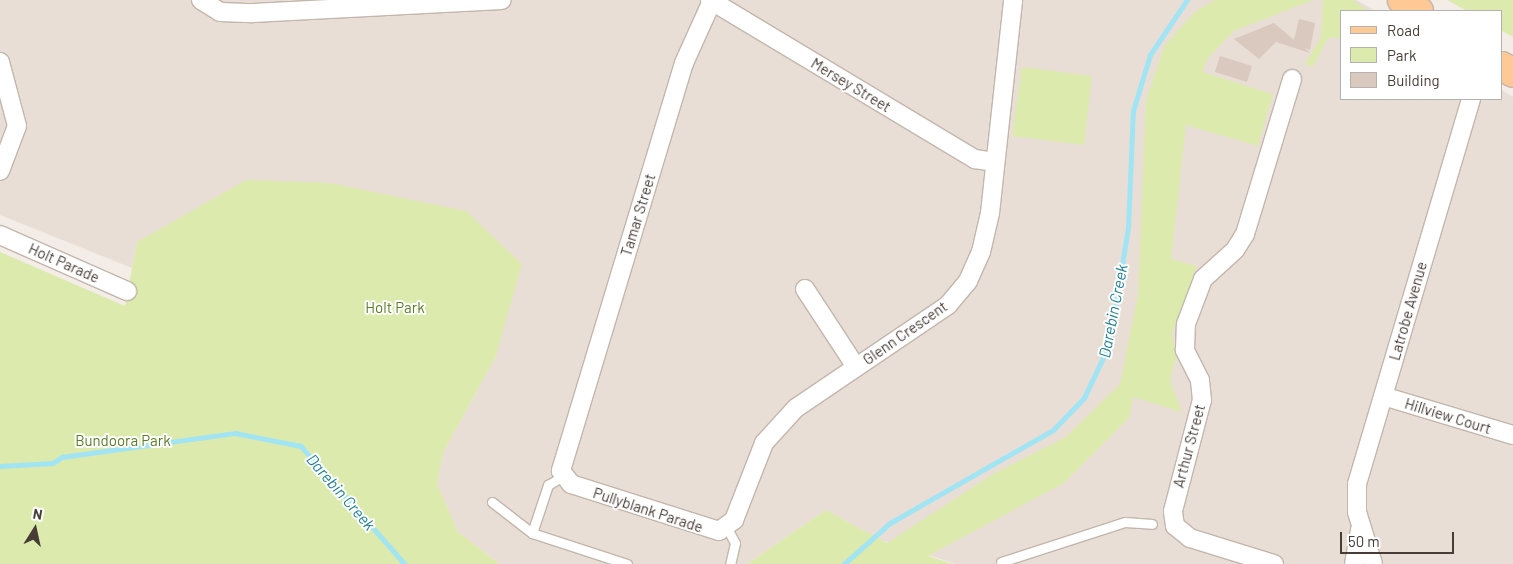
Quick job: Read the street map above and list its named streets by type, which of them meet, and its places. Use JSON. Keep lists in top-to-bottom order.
{
  "streets": {
    "street": [
      "Mersey Street",
      "Tamar Street",
      "Holt Parade",
      "Latrobe Avenue",
      "Glenn Crescent",
      "Hillview Court",
      "Arthur Street",
      "Pullyblank Parade"
    ]
  },
  "crossings": [
    ["Mersey Street", "Tamar Street"],
    ["Mersey Street", "Glenn Crescent"],
    ["Tamar Street", "Pullyblank Parade"],
    ["Latrobe Avenue", "Hillview Court"],
    ["Glenn Crescent", "Pullyblank Parade"]
  ],
  "water": ["Darebin Creek"],
  "parks": ["Holt Park", "Bundoora Park"],
  "legend": ["Road", "Park", "Building"],
  "scale_bar": "50 m",
  "north": "top"
}
